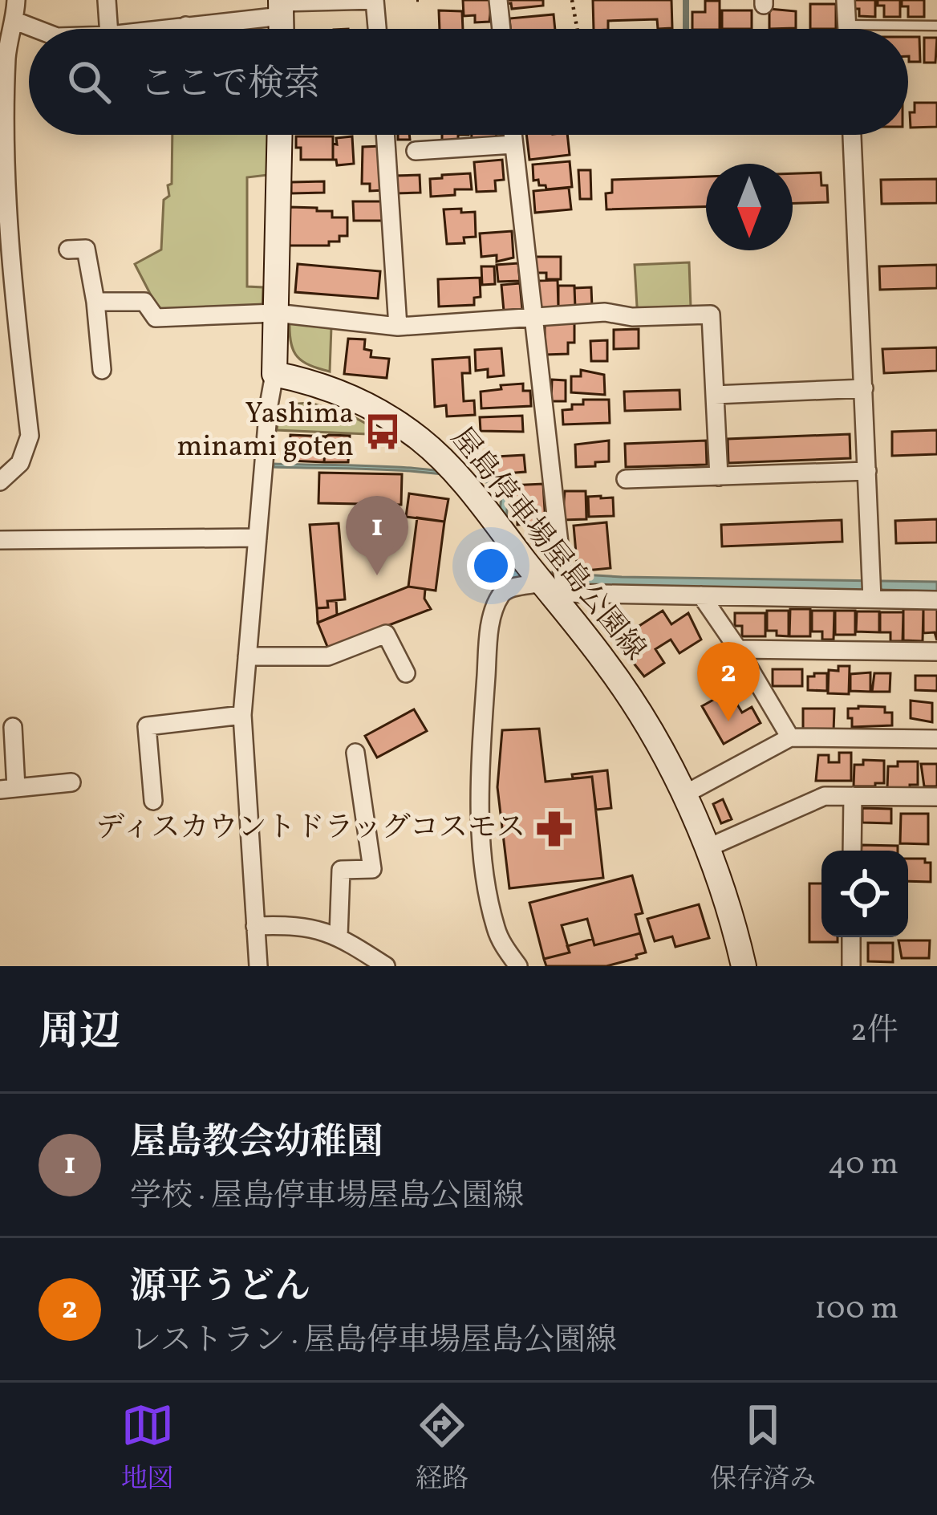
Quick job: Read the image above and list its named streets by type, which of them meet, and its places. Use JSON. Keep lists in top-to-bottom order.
{
  "streets": {
    "main road": ["屋島停車場屋島公園線"]
  },
  "places": {
    "bus stop": ["Yashima minami goten"],
    "pharmacy": ["ディスカウントドラッグコスモス"]
  },
  "north": "bottom",
  "page": {
    "search": "ここで検索",
    "pins": ["1", "2"],
    "heading": ["周辺", "2件"],
    "list": [
      {
        "mark": "1",
        "name": "屋島教会幼稚園",
        "note": "学校 · 屋島停車場屋島公園線",
        "value": "40 m"
      },
      {
        "mark": "2",
        "name": "源平うどん",
        "note": "レストラン · 屋島停車場屋島公園線",
        "value": "100 m"
      }
    ],
    "nav": ["地図", "経路", "保存済み"]
  }
}
